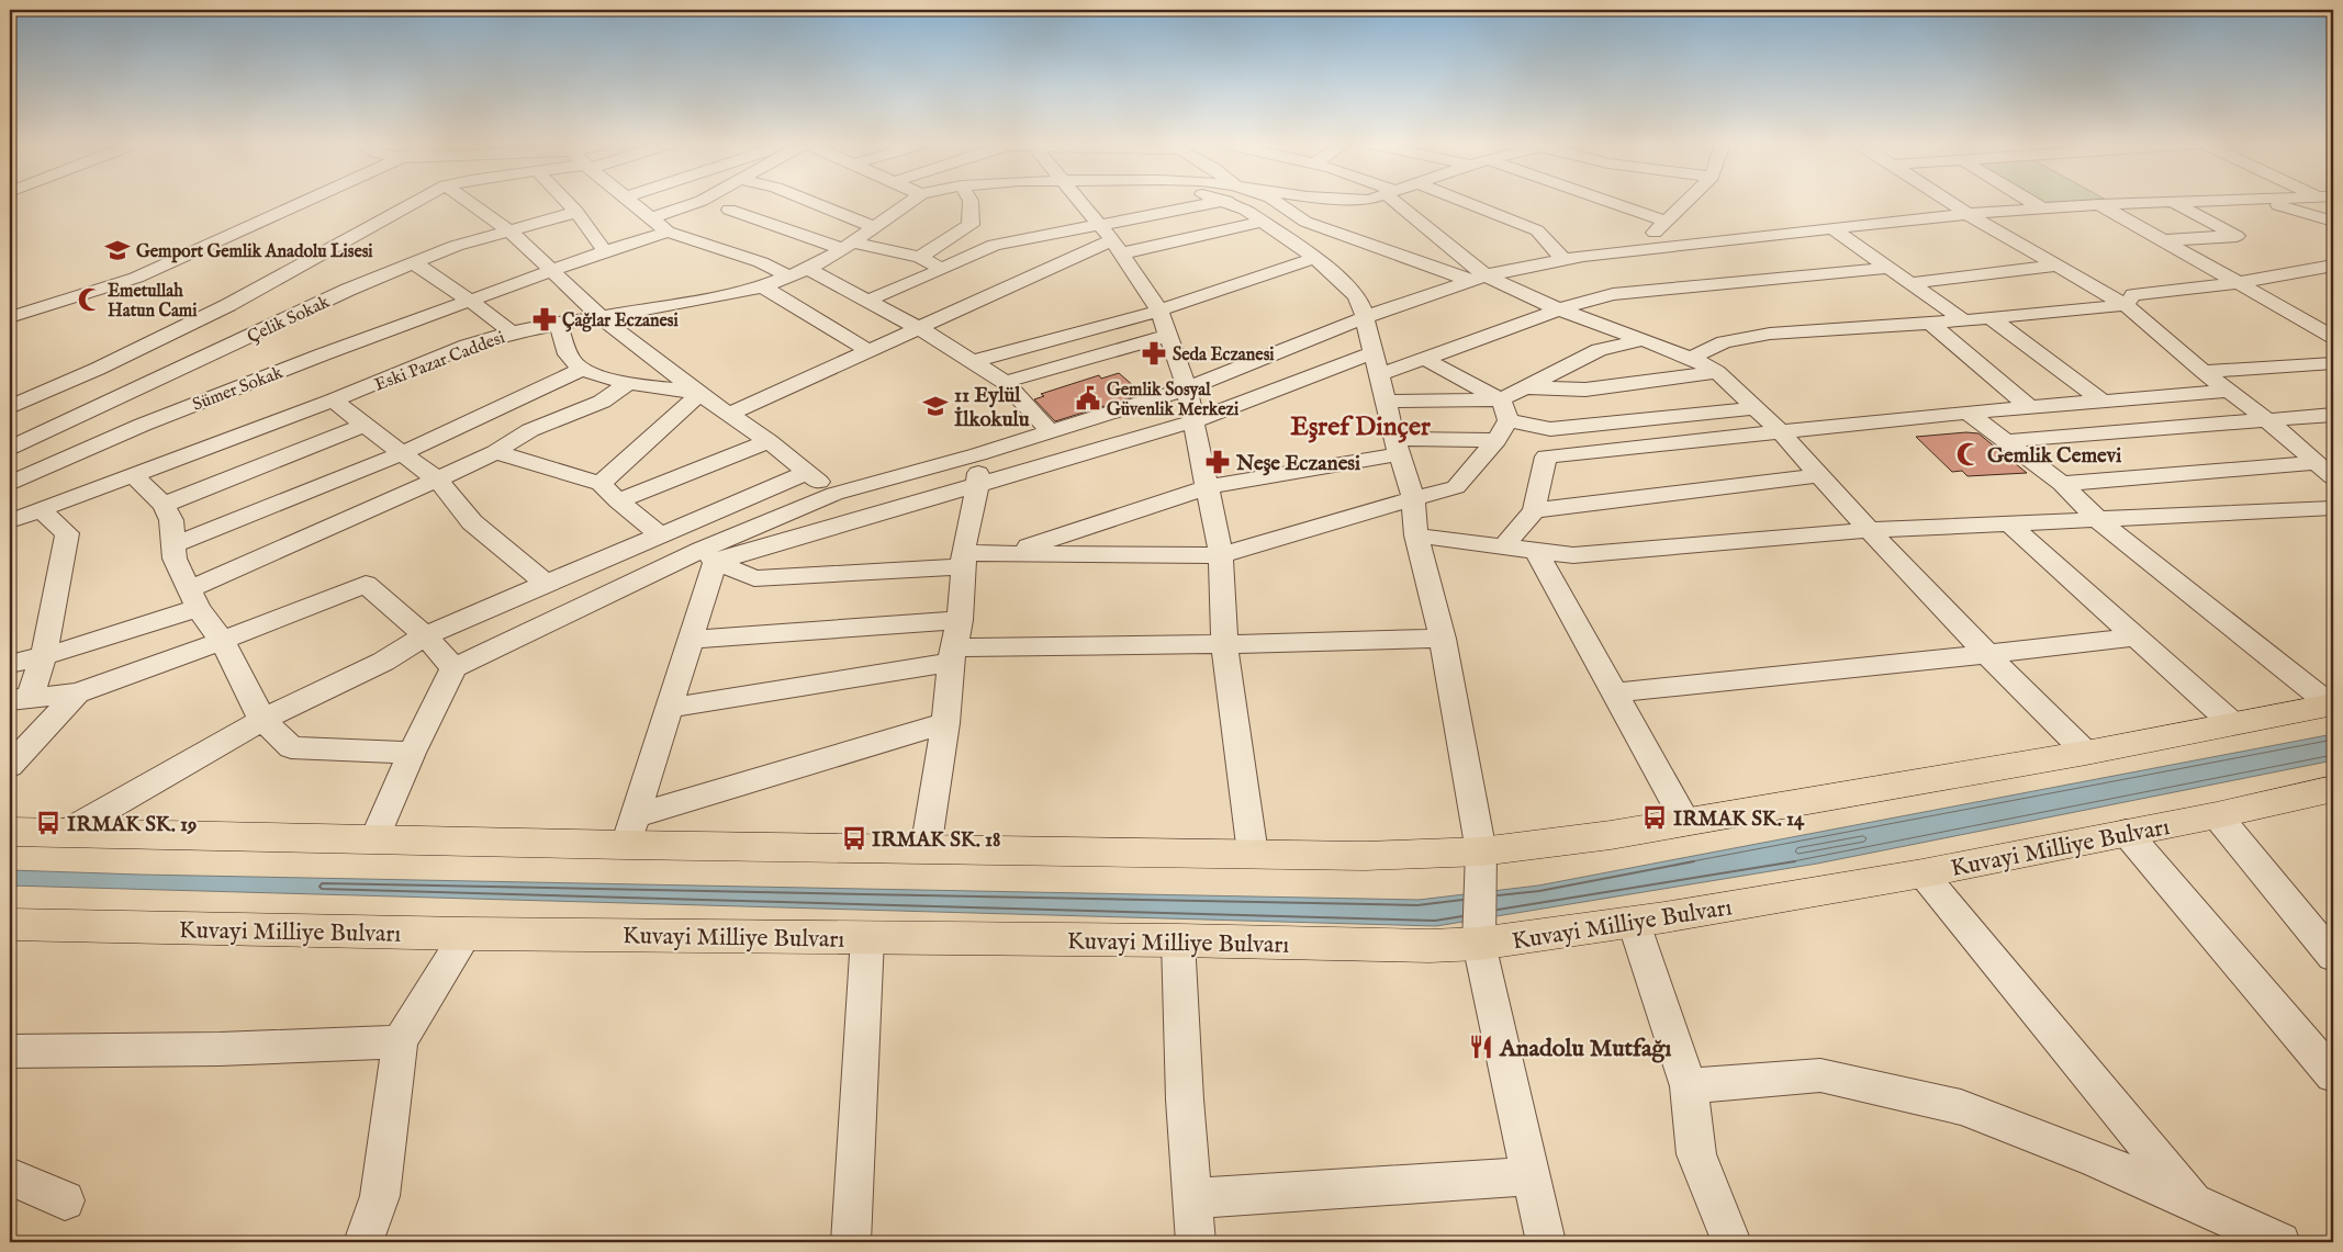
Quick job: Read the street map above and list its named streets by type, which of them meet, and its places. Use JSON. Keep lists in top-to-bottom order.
{
  "streets": {
    "main road": ["Kuvayi Milliye Bulvarı"],
    "street": ["Çelik Sokak", "Eski Pazar Caddesi", "Sümer Sokak"]
  },
  "districts": ["Eşref Dinçer"],
  "places": {
    "school or university": ["Gemport Gemlik Anadolu Lisesi", "11 Eylül İlkokulu"],
    "mosque": ["Emetullah Hatun Cami", "Gemlik Cemevi"],
    "pharmacy": ["Çağlar Eczanesi", "Seda Eczanesi", "Neşe Eczanesi"],
    "public building": ["Gemlik Sosyal Güvenlik Merkezi"],
    "bus stop": ["IRMAK SK. 14", "IRMAK SK. 19", "IRMAK SK. 18"],
    "restaurant": ["Anadolu Mutfağı"]
  }
}
